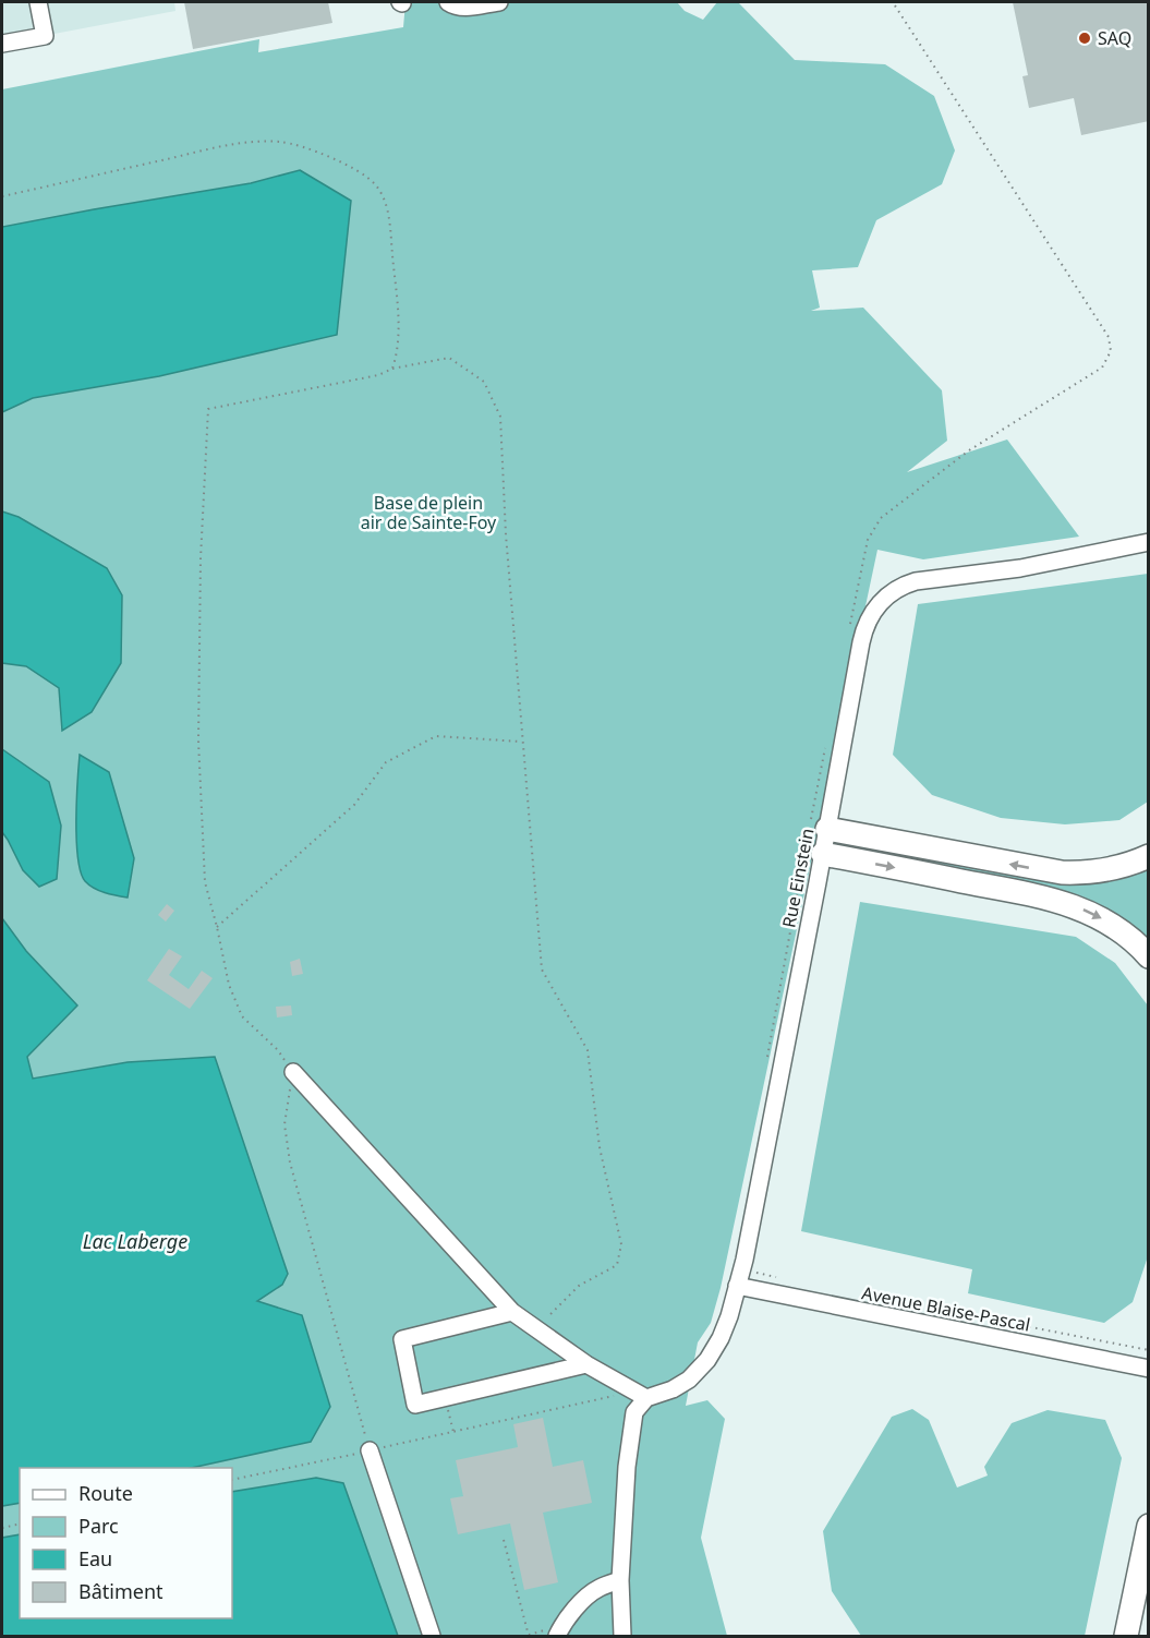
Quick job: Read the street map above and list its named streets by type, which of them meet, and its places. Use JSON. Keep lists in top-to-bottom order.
{
  "streets": {
    "street": ["Rue Einstein", "Avenue Blaise-Pascal"]
  },
  "crossings": [
    ["Rue Einstein", "Avenue Blaise-Pascal"]
  ],
  "water": ["Lac Laberge"],
  "parks": ["Base de plein air de Sainte-Foy"],
  "places": ["SAQ"],
  "legend": [
    "Route",
    "Parc",
    "Eau",
    "Bâtiment"
  ]
}
